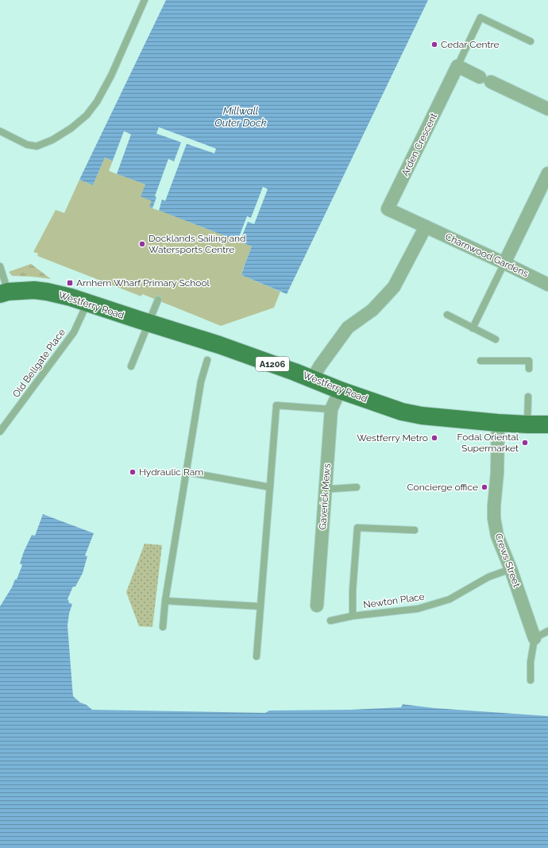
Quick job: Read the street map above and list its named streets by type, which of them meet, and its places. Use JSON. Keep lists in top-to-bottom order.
{
  "streets": {
    "main road": ["Westferry Road", "A1206"],
    "street": [
      "Arden Crescent",
      "Charnwood Gardens",
      "Gaverick Mews",
      "Crews Street"
    ],
    "lane": ["Old Bellgate Place", "Newton Place"]
  },
  "crossings": [
    ["Arden Crescent", "Charnwood Gardens"],
    ["Westferry Road", "Old Bellgate Place"],
    ["Westferry Road", "Gaverick Mews"],
    ["Westferry Road", "Crews Street"],
    ["Crews Street", "Newton Place"]
  ],
  "water": ["Millwall Outer Dock"],
  "places": {
    "other": [
      "Cedar Centre",
      "Docklands Sailing and Watersports Centre",
      "Westferry Metro",
      "Fodal Oriental Supermarket",
      "Hydraulic Ram",
      "Concierge office"
    ],
    "transit": ["Arnhem Wharf Primary School"]
  }
}
